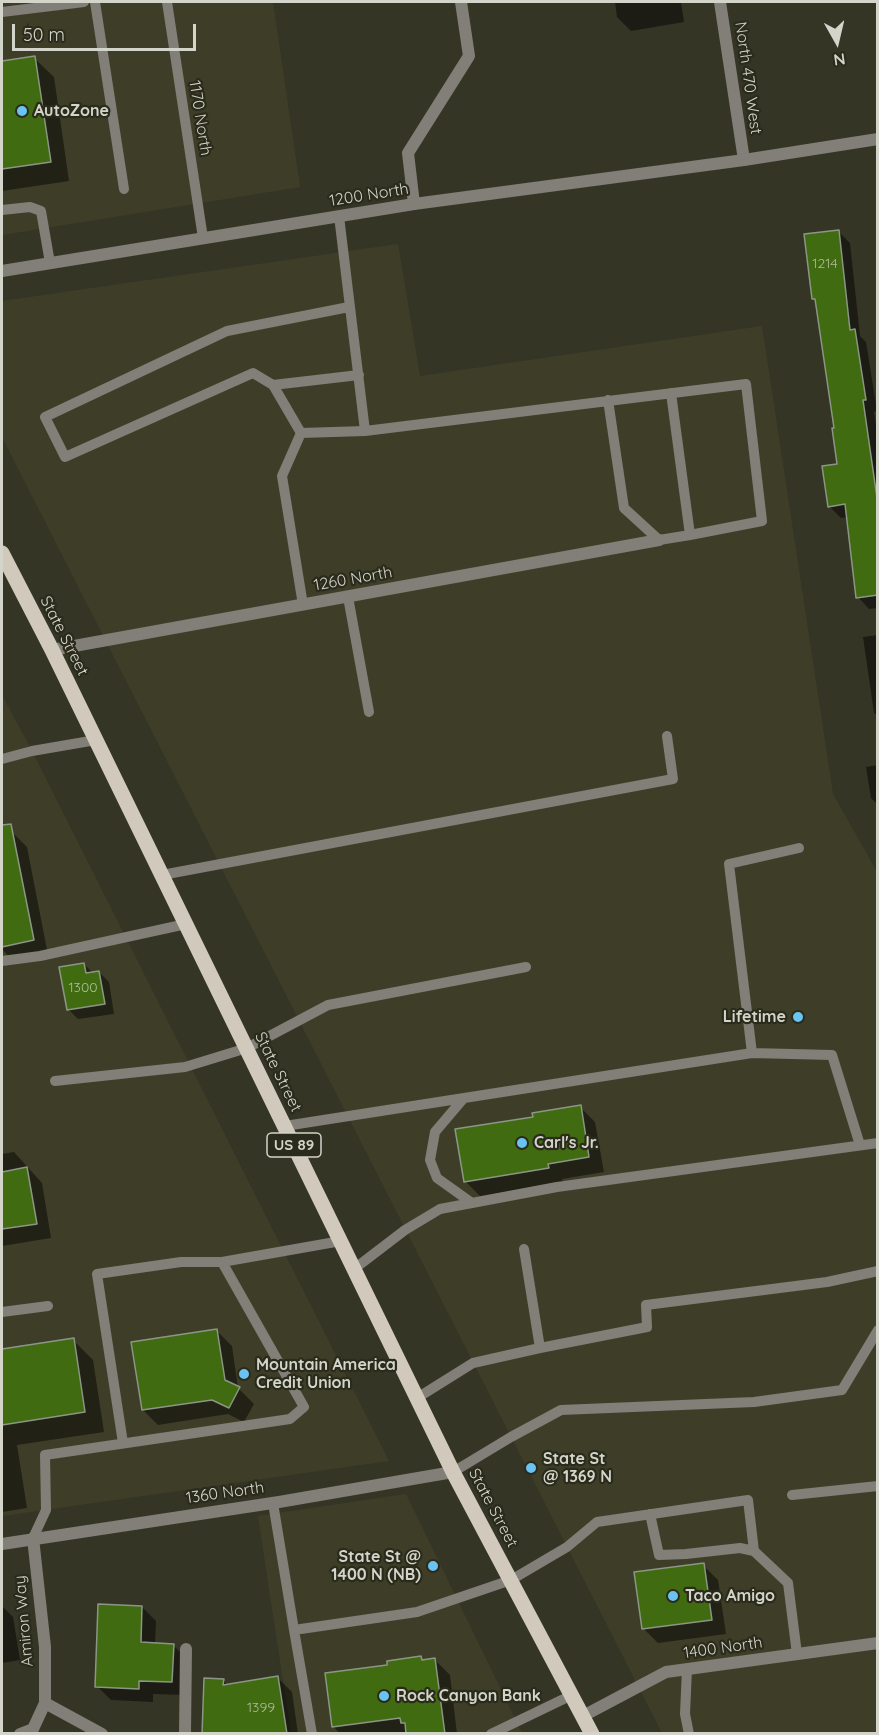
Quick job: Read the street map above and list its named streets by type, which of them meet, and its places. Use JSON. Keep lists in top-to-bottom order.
{
  "streets": {
    "main road": ["State Street", "US 89"],
    "street": [
      "North 470 West",
      "1200 North",
      "1260 North",
      "1360 North",
      "Amiron Way",
      "1400 North"
    ],
    "lane": ["1170 North"]
  },
  "crossings": [
    ["North 470 West", "1200 North"],
    ["1170 North", "1200 North"],
    ["1260 North", "State Street"],
    ["State Street", "1360 North"],
    ["State Street", "1400 North"],
    ["1360 North", "Amiron Way"]
  ],
  "places": [
    "AutoZone",
    "Lifetime",
    "Carl's Jr.",
    "Mountain America Credit Union",
    "State St @ 1369 N",
    "State St @ 1400 N (NB)",
    "Taco Amigo",
    "Rock Canyon Bank"
  ],
  "house_numbers": ["1214", "1300", "1399"],
  "scale_bar": "50 m",
  "north": "bottom"
}
